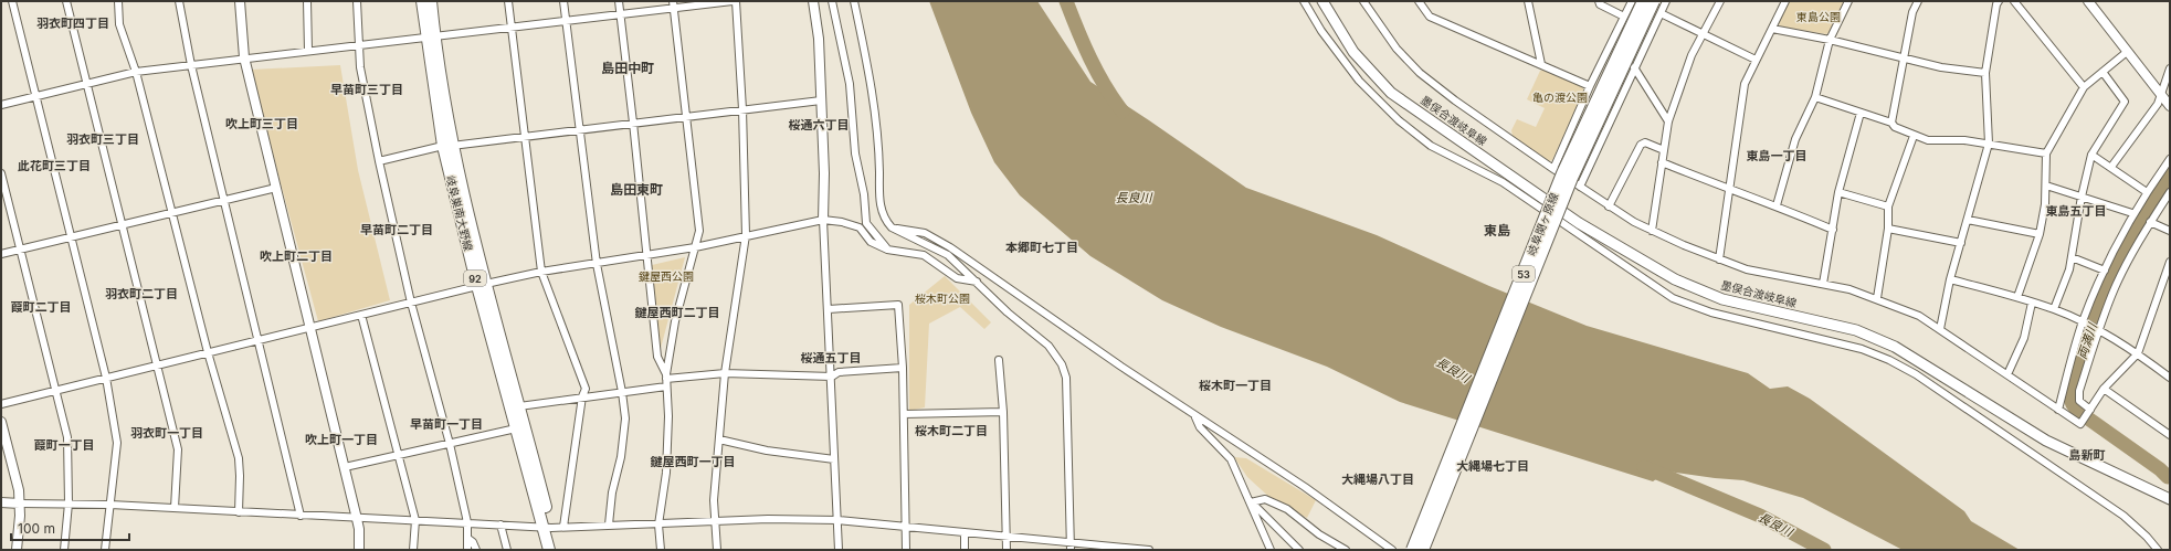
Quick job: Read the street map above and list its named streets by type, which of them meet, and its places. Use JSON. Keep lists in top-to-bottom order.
{
  "streets": {
    "main road": [
      "墨俣合渡岐阜線",
      "岐阜巣南大野線",
      "岐阜関ヶ原線",
      "53",
      "92"
    ]
  },
  "districts": [
    "羽衣町四丁目",
    "島田中町",
    "早苗町三丁目",
    "吹上町三丁目",
    "桜通六丁目",
    "羽衣町三丁目",
    "東島一丁目",
    "此花町三丁目",
    "島田東町",
    "東島五丁目",
    "早苗町二丁目",
    "東島",
    "本郷町七丁目",
    "吹上町二丁目",
    "羽衣町二丁目",
    "葭町二丁目",
    "鍵屋西町二丁目",
    "桜通五丁目",
    "桜木町一丁目",
    "早苗町一丁目",
    "桜木町二丁目",
    "羽衣町一丁目",
    "吹上町一丁目",
    "葭町一丁目",
    "島新町",
    "鍵屋西町一丁目",
    "大縄場七丁目",
    "大縄場八丁目"
  ],
  "water": ["長良川", "両満川"],
  "parks": [
    "東島公園",
    "亀の渡公園",
    "鍵屋西公園",
    "桜木町公園"
  ],
  "scale_bar": "100 m"
}
